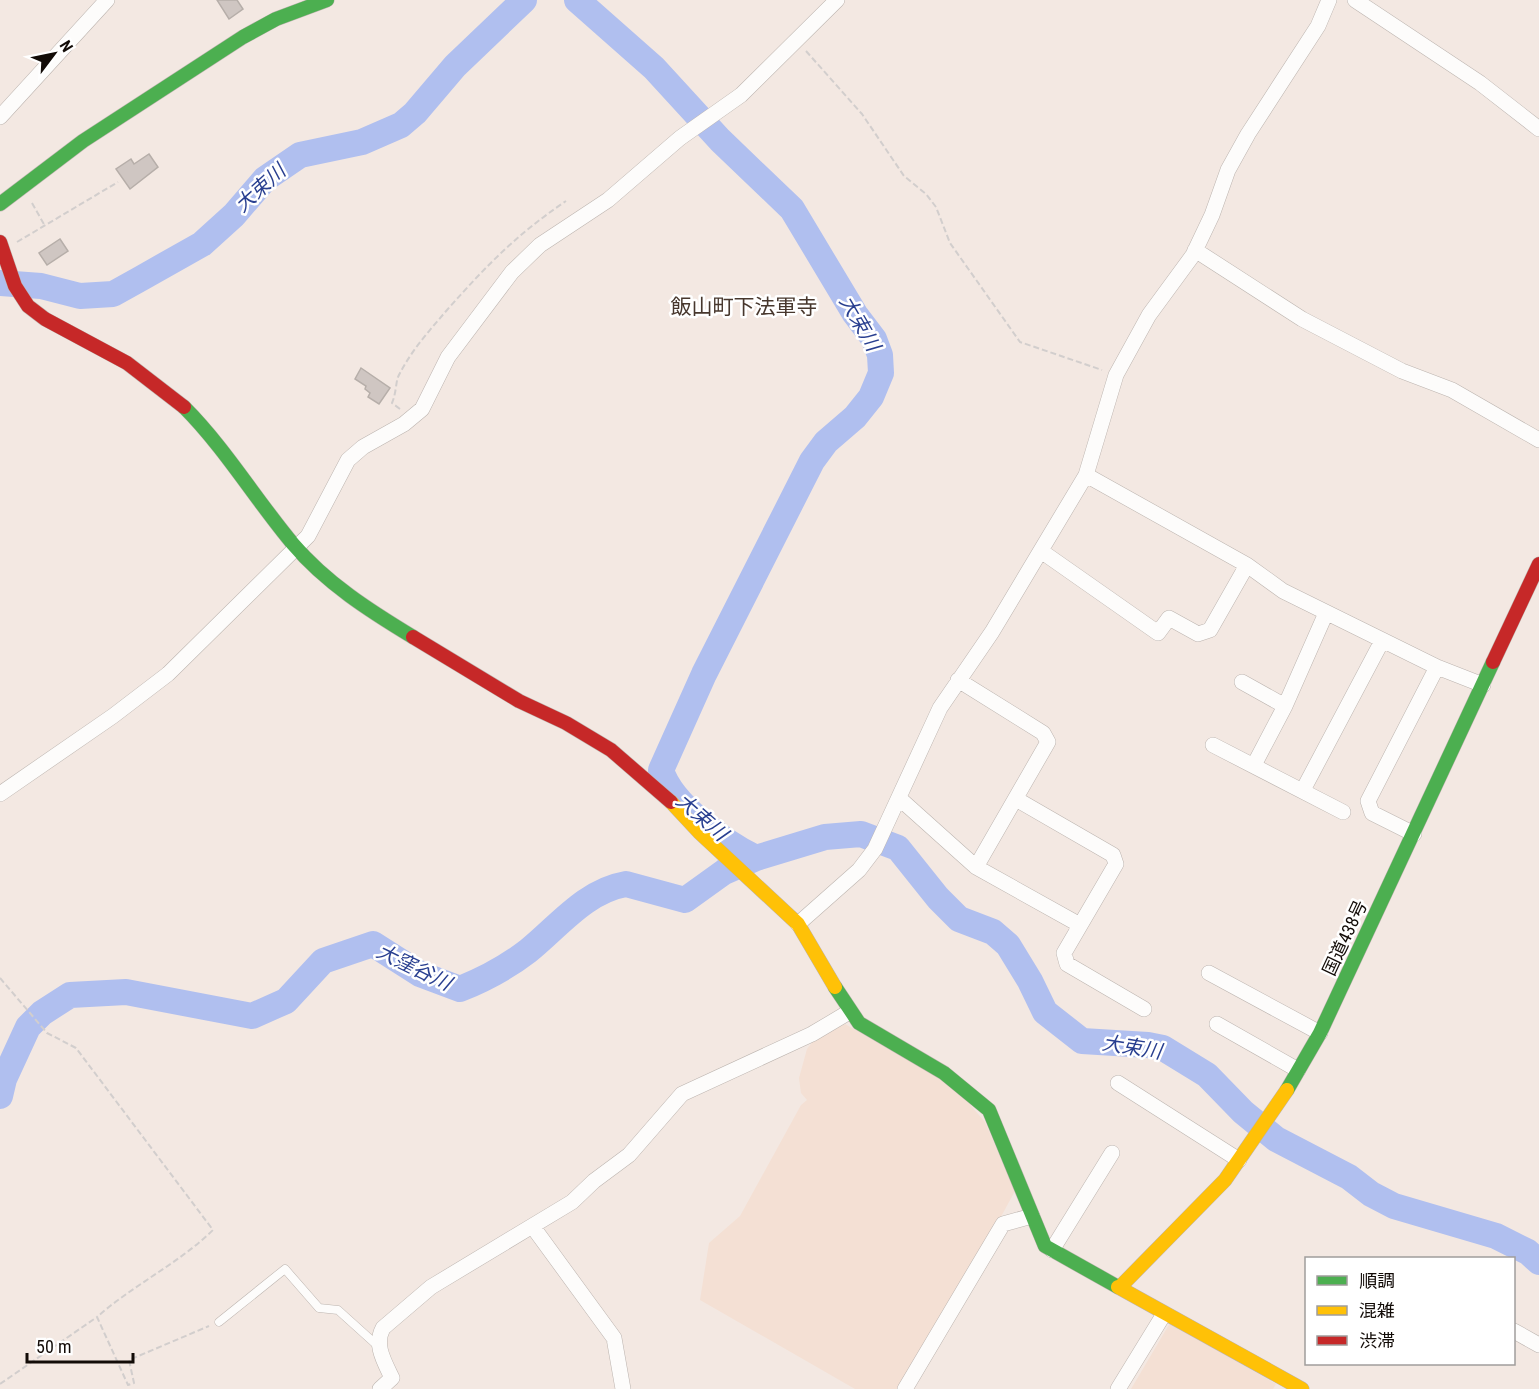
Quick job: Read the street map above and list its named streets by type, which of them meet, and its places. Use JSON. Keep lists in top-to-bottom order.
{
  "streets": {
    "main road": ["国道438号"]
  },
  "districts": ["飯山町下法軍寺"],
  "water": ["大束川", "大窪谷川"],
  "legend": ["順調", "混雑", "渋滞"],
  "scale_bar": "50 m",
  "north": "top right"
}
